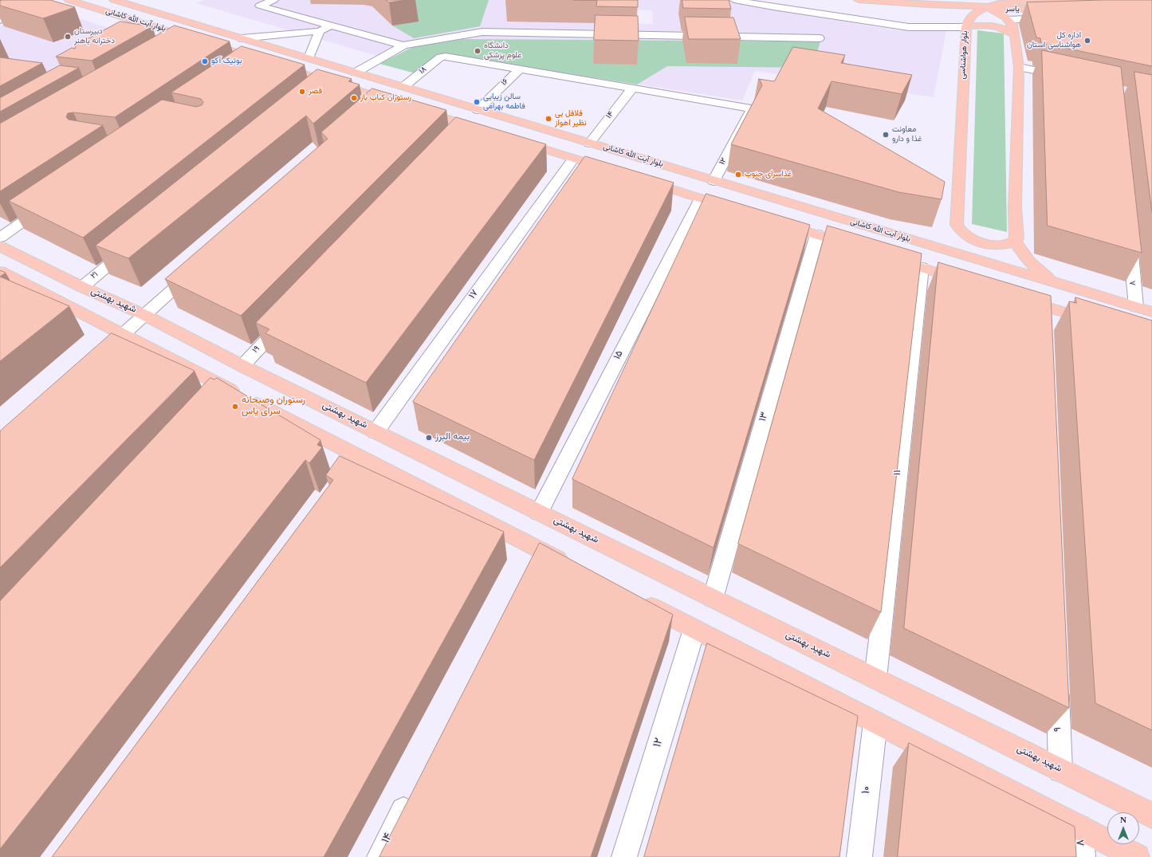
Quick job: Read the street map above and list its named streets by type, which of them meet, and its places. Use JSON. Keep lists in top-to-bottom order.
{
  "streets": {
    "main road": [
      "یاسر",
      "بلوار آیت الله کاشانی",
      "بلوار هواشناسی",
      "شهید بهشتی"
    ],
    "street": [
      "۱۸",
      "۱۶",
      "۱۴",
      "۱۲",
      "۲۱",
      "۸",
      "۱۷",
      "۱۹",
      "۱۵",
      "۱۳",
      "۱۱",
      "۹",
      "۱۰"
    ]
  },
  "crossings": [
    ["یاسر", "بلوار هواشناسی"],
    ["بلوار آیت الله کاشانی", "۱۸"],
    ["بلوار آیت الله کاشانی", "۱۶"],
    ["بلوار آیت الله کاشانی", "۱۴"],
    ["بلوار آیت الله کاشانی", "۱۲"],
    ["بلوار آیت الله کاشانی", "۸"],
    ["۱۸", "۱۶"],
    ["۱۴", "۱۲"],
    ["۲۱", "شهید بهشتی"],
    ["۱۷", "شهید بهشتی"],
    ["شهید بهشتی", "۱۹"],
    ["شهید بهشتی", "۱۵"],
    ["شهید بهشتی", "۱۳"],
    ["شهید بهشتی", "۱۱"],
    ["شهید بهشتی", "۹"]
  ],
  "places": [
    "دبیرستان دخترانه باهنر",
    "اداره کل هواشناسی استان",
    "دانشگاه علوم پزشکی",
    "بوتیک آکو",
    "قصر",
    "رستوران کباب باز",
    "سالن زیبایی فاطمه بهرامی",
    "فلافل بی نظیر اهواز",
    "معاونت غذا و دارو",
    "غذاسرای جنوب",
    "رستوران وصبحانه سرای یاس",
    "بیمه البرز"
  ],
  "north": "top"
}
